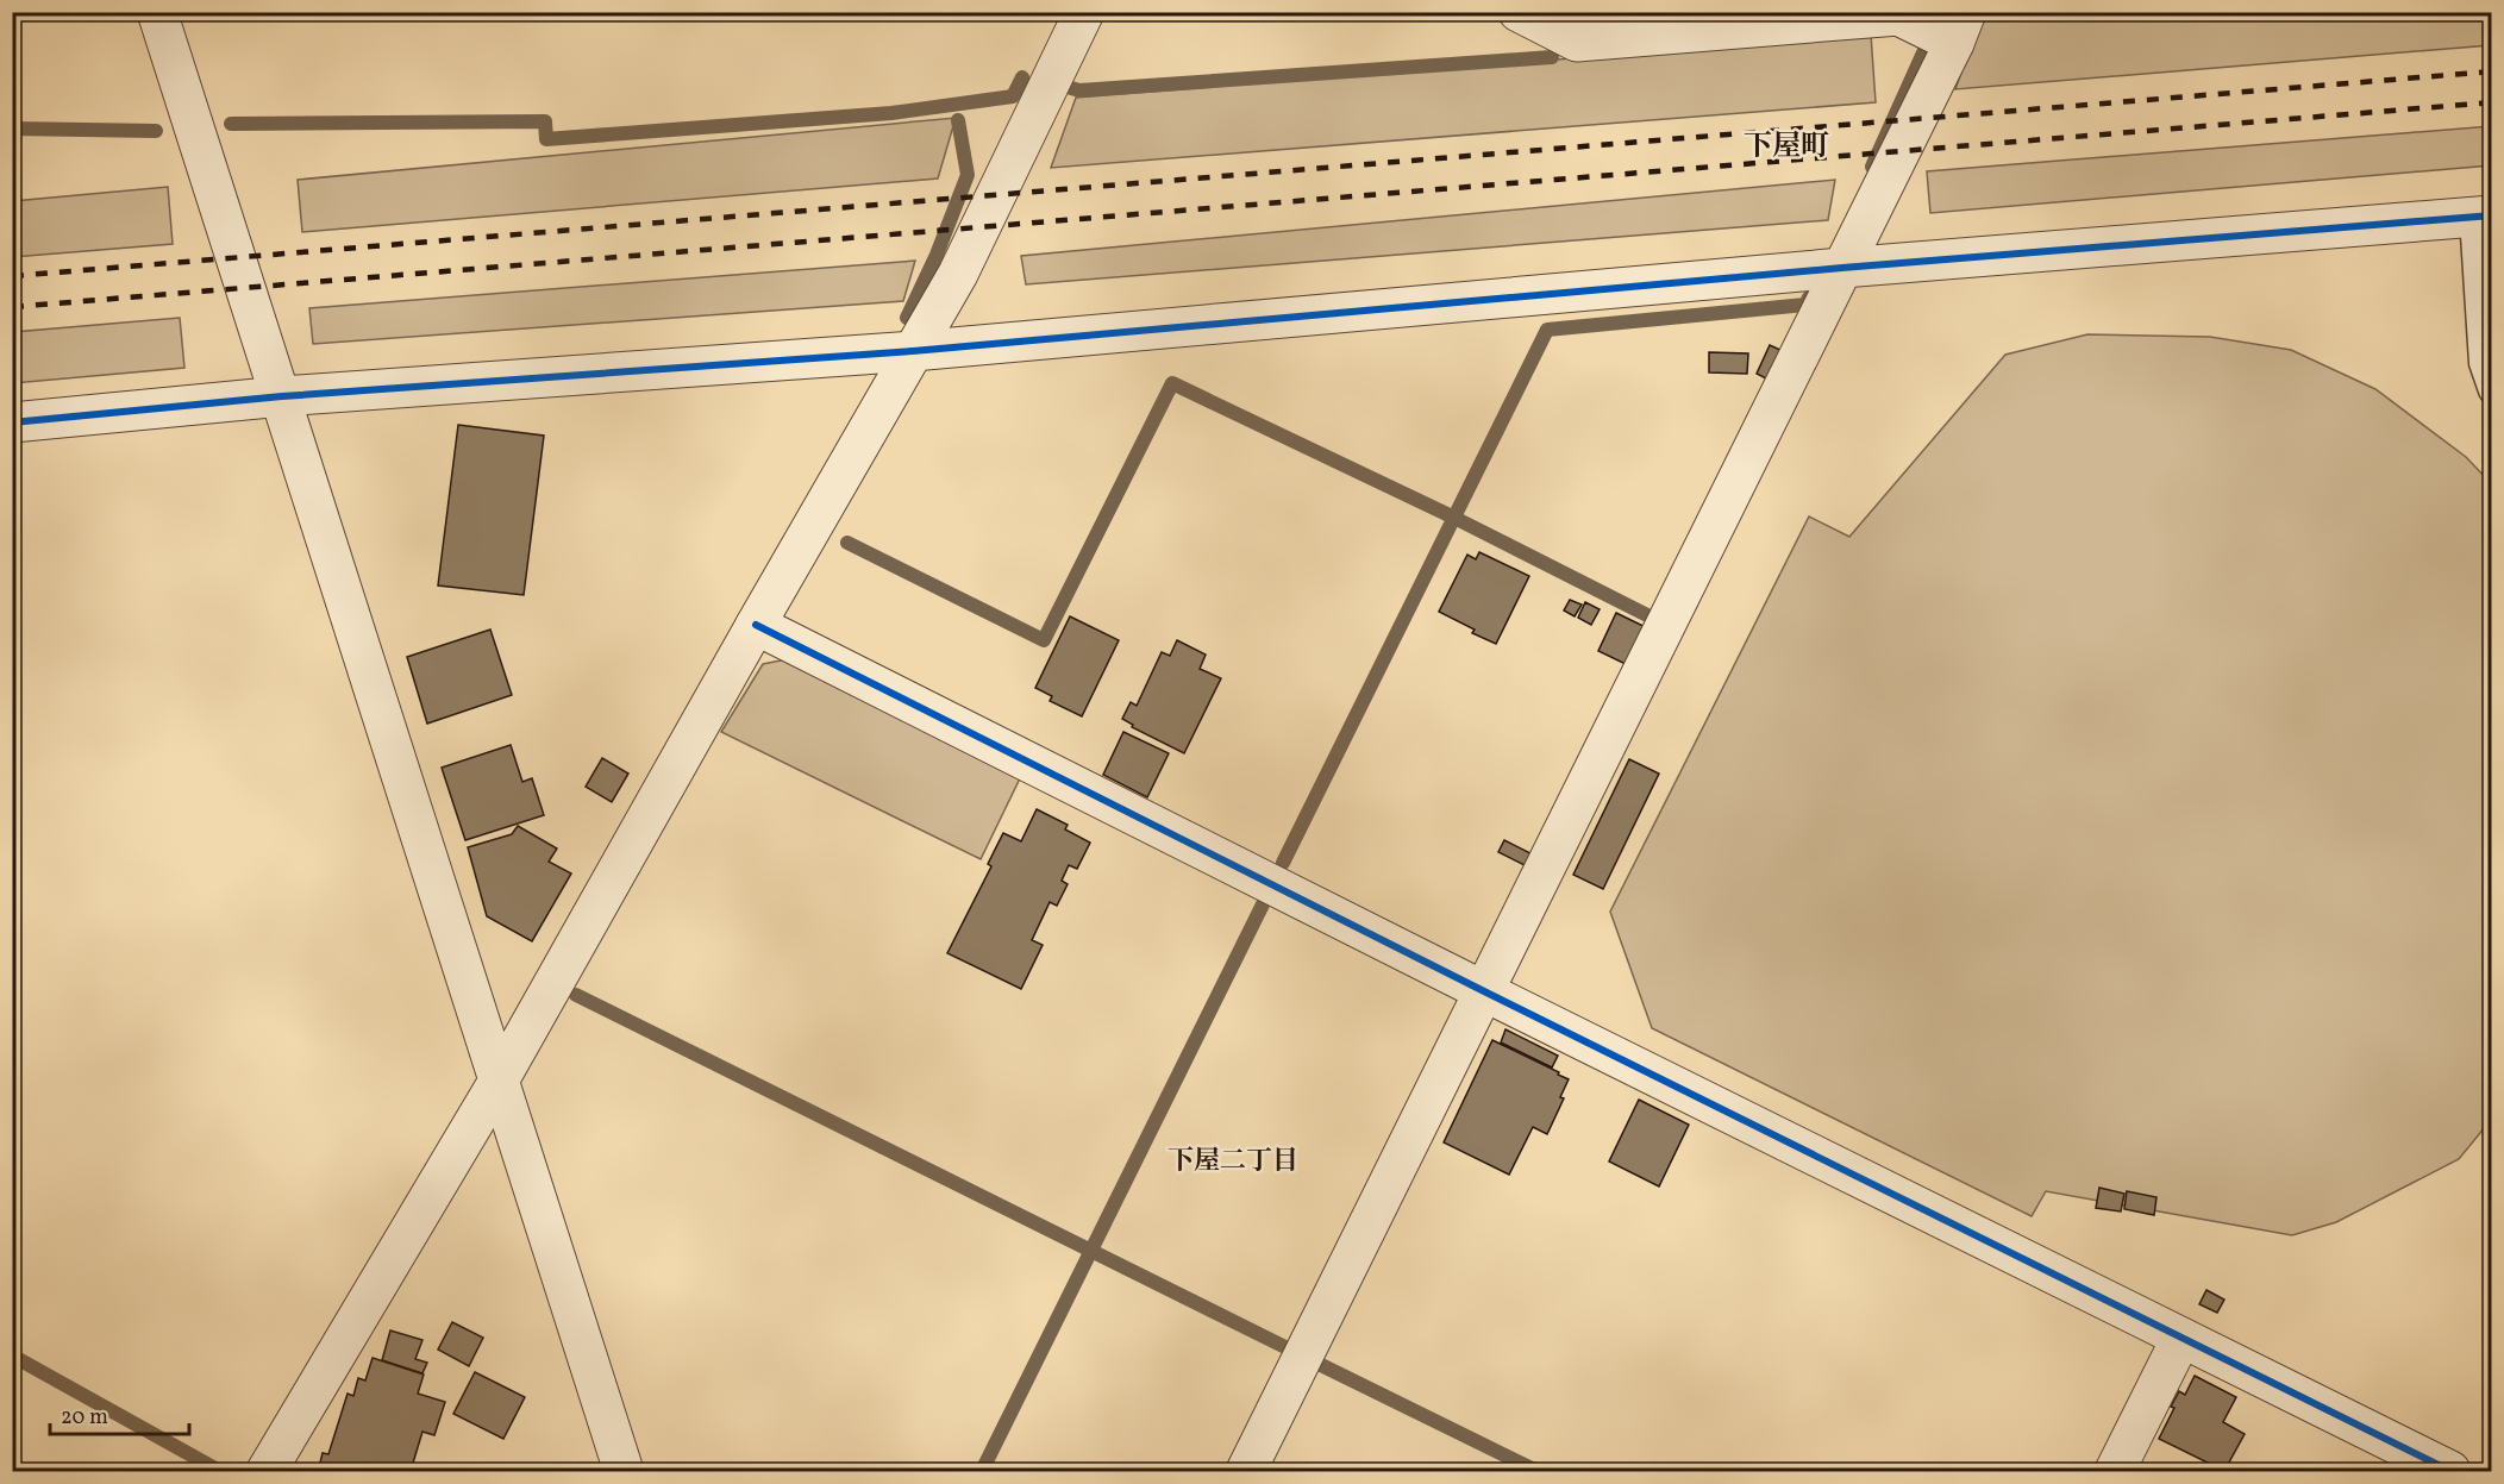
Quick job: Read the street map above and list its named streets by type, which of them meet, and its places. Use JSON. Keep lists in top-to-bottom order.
{
  "districts": ["下屋町", "下屋二丁目"],
  "scale_bar": "20 m"
}
